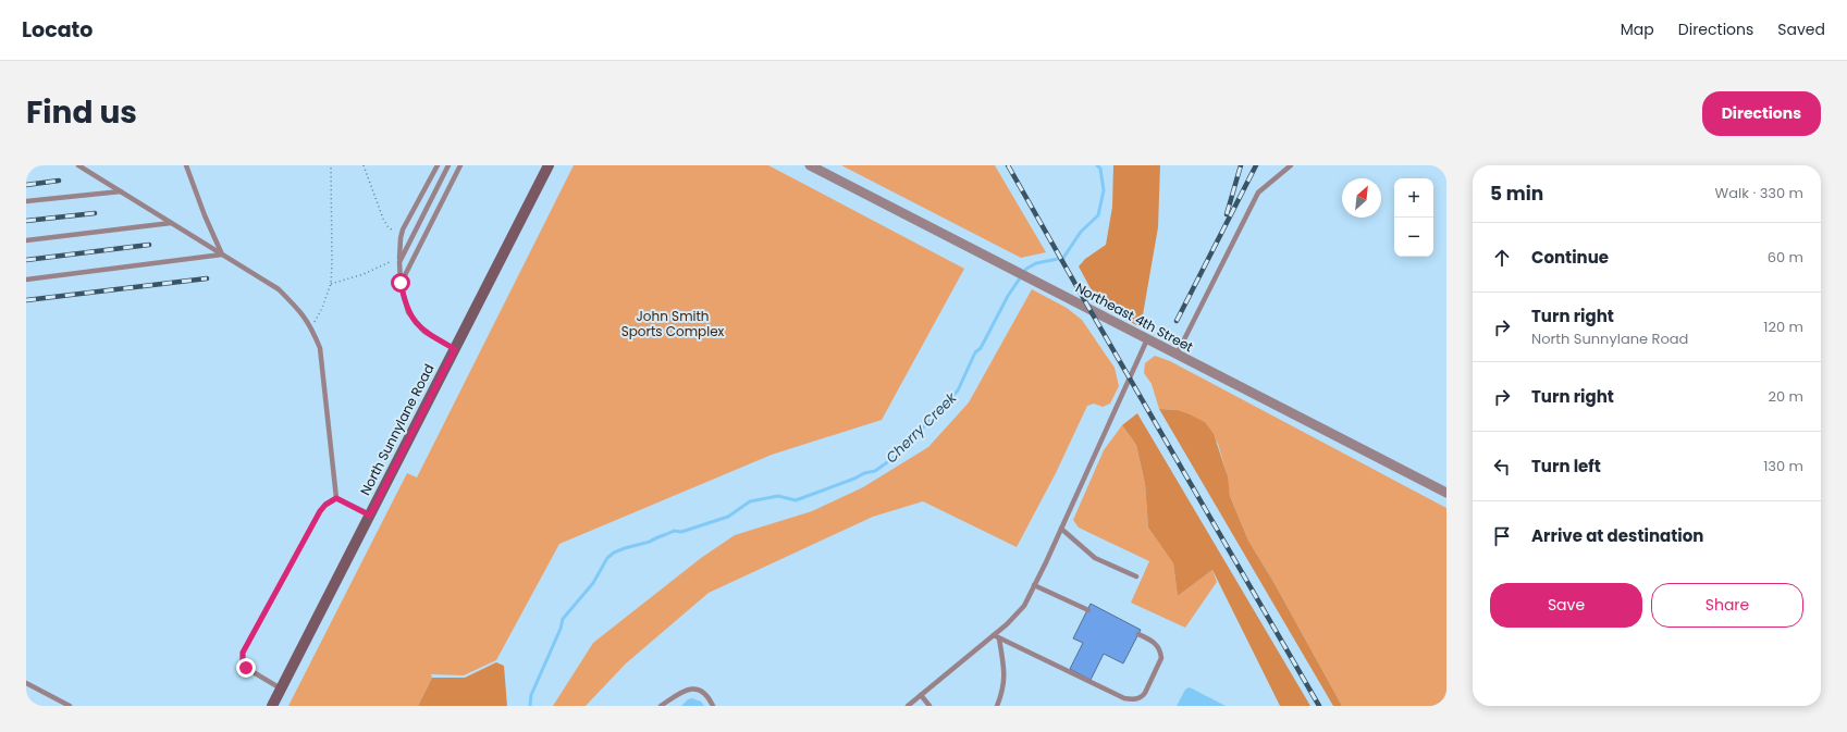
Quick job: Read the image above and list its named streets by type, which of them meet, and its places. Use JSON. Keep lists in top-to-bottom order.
{
  "streets": {
    "street": ["Northeast 4th Street", "North Sunnylane Road"]
  },
  "water": ["Cherry Creek"],
  "parks": ["John Smith Sports Complex"],
  "north": "top right",
  "page": {
    "header": "Locato",
    "nav": ["Map", "Directions", "Saved"],
    "title": "Find us",
    "buttons": [
      "Directions",
      ["Save", "Share"]
    ],
    "heading": ["5 min", "Walk · 330 m"],
    "map_buttons": ["+", "−"],
    "list": [
      ["Continue", "60 m"],
      ["Turn right", "North Sunnylane Road", "120 m"],
      ["Turn right", "20 m"],
      ["Turn left", "130 m"],
      "Arrive at destination"
    ]
  }
}
